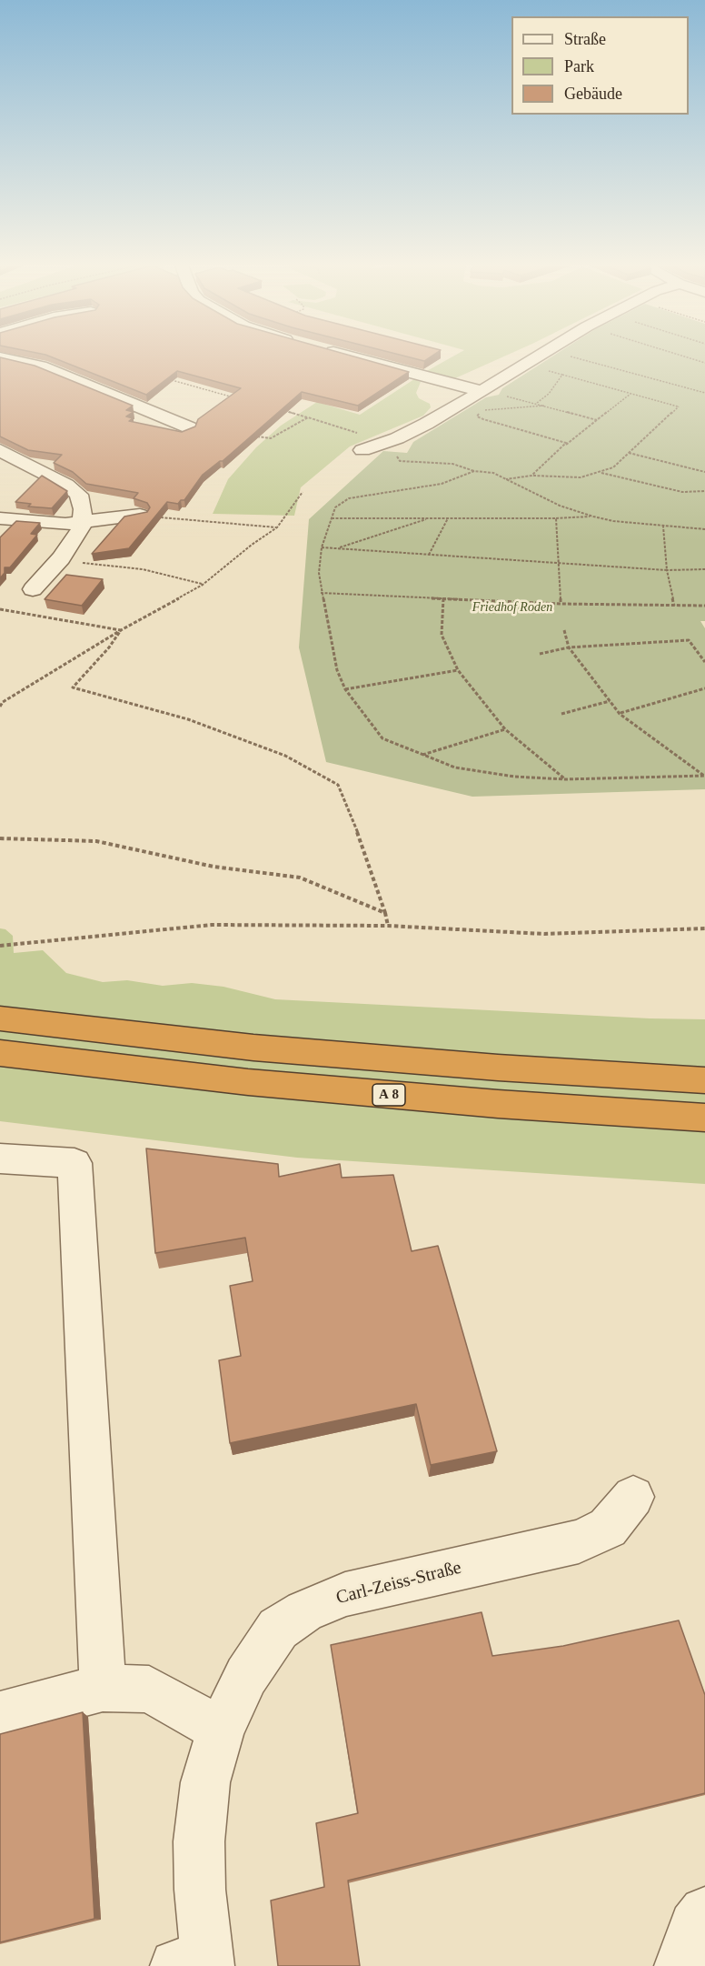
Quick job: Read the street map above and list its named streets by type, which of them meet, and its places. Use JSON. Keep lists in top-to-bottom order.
{
  "streets": {
    "highway": ["A 8"],
    "street": ["Carl-Zeiss-Straße"]
  },
  "parks": ["Friedhof Roden"],
  "legend": ["Straße", "Park", "Gebäude"]
}
